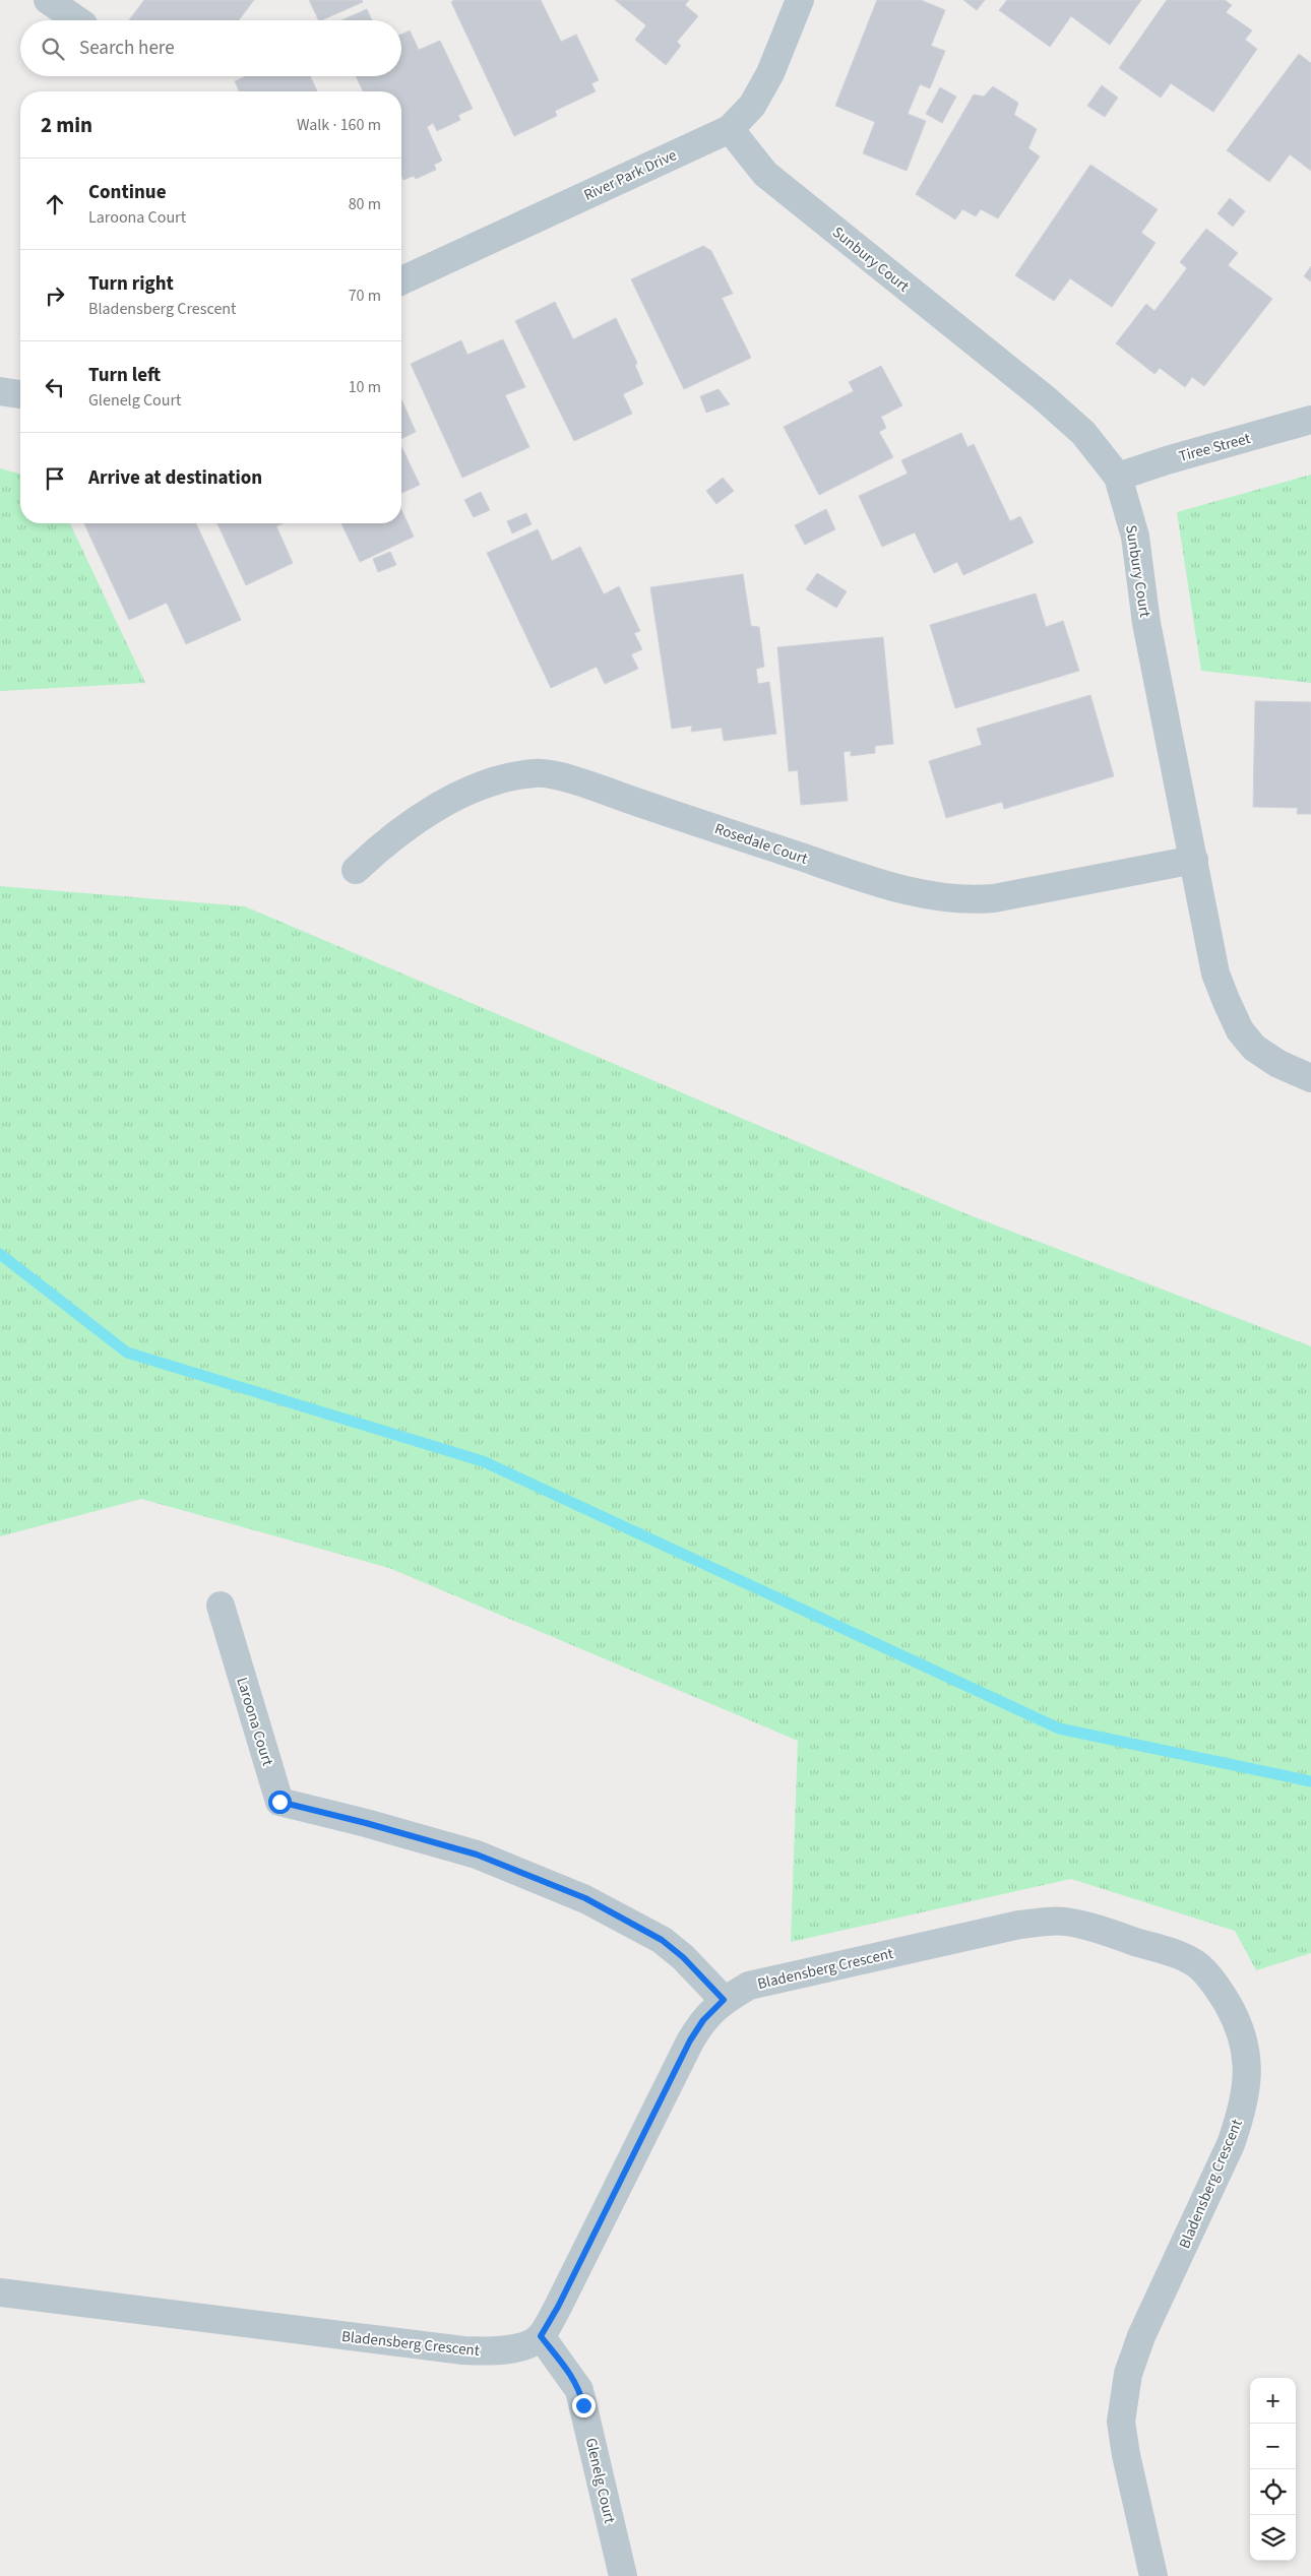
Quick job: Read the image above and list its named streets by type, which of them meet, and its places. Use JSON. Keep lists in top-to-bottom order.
{
  "streets": {
    "street": [
      "River Park Drive",
      "Sunbury Court",
      "Tiree Street",
      "Rosedale Court",
      "Laroona Court",
      "Bladensberg Crescent",
      "Glenelg Court"
    ]
  },
  "crossings": [
    ["River Park Drive", "Sunbury Court"],
    ["Sunbury Court", "Tiree Street"],
    ["Sunbury Court", "Rosedale Court"],
    ["Laroona Court", "Bladensberg Crescent"],
    ["Bladensberg Crescent", "Glenelg Court"]
  ],
  "page": {
    "search": "Search here",
    "heading": ["2 min", "Walk · 160 m"],
    "list": [
      ["Continue", "Laroona Court", "80 m"],
      ["Turn right", "Bladensberg Crescent", "70 m"],
      ["Turn left", "Glenelg Court", "10 m"],
      "Arrive at destination"
    ],
    "map_buttons": ["+", "−"]
  }
}
